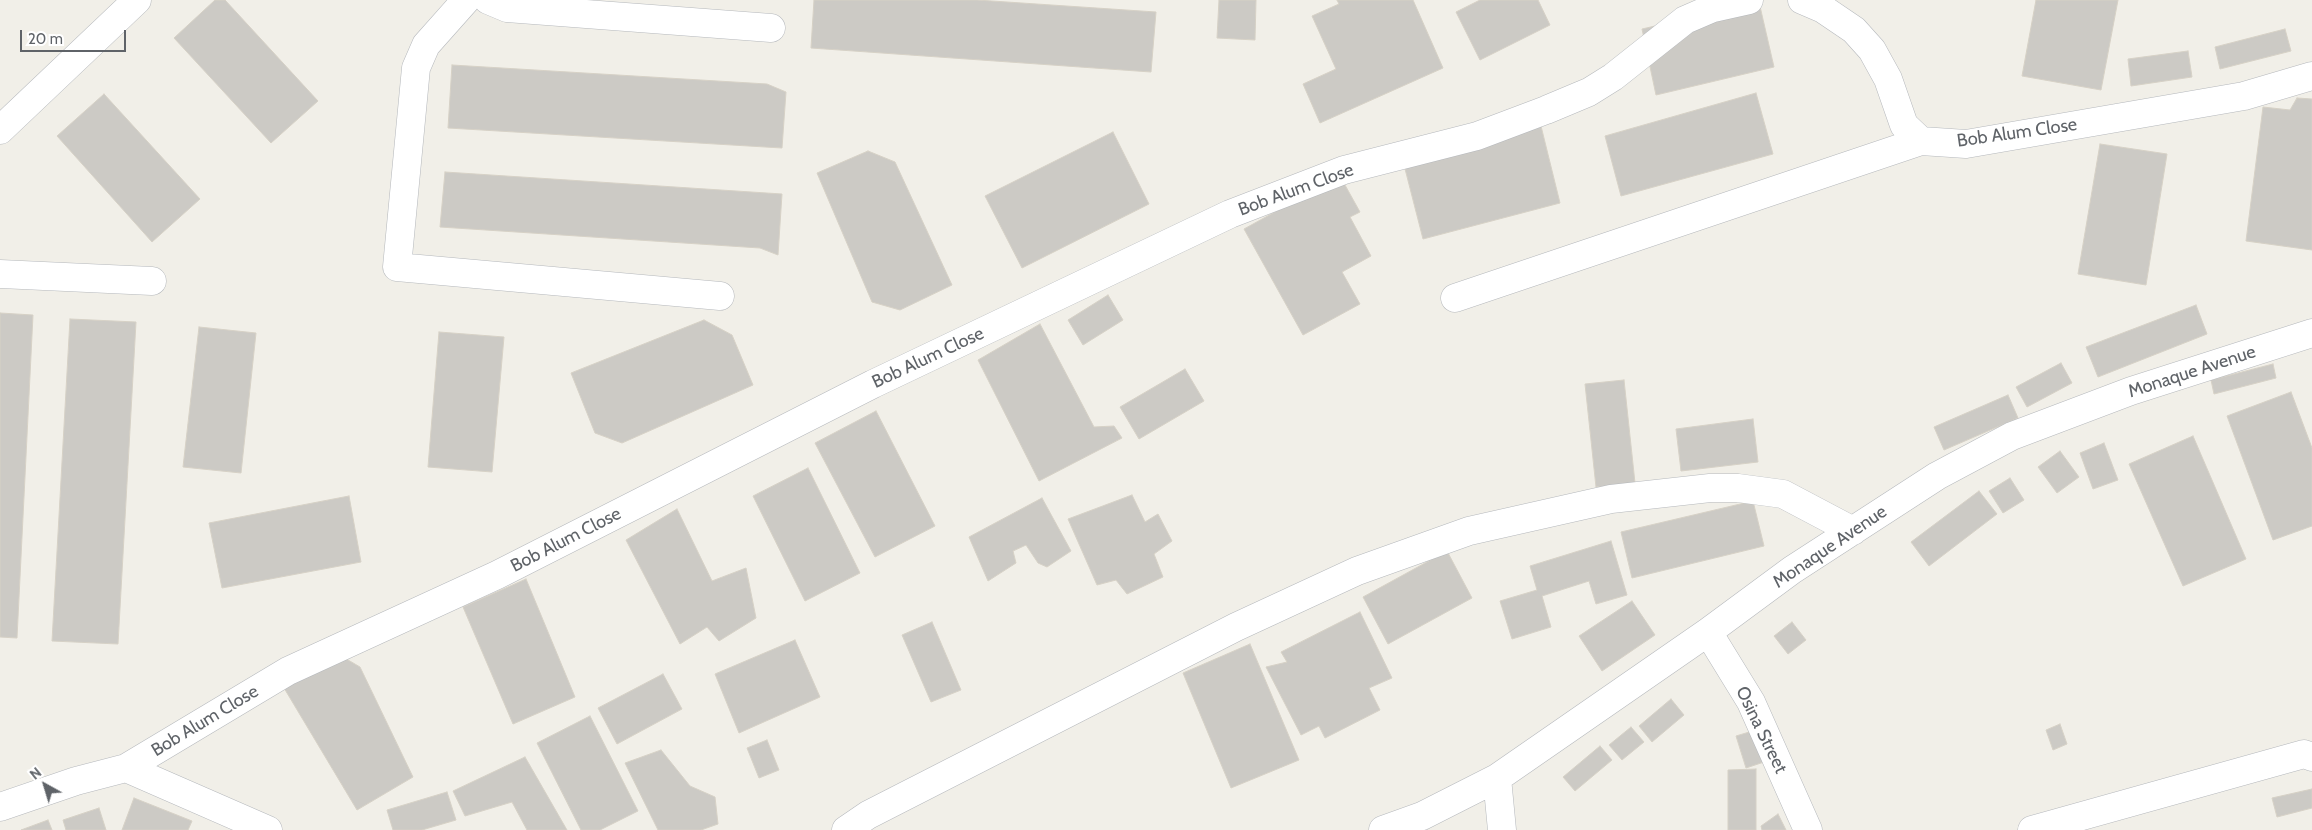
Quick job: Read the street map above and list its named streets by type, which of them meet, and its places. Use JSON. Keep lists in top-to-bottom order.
{
  "streets": {
    "street": ["Bob Alum Close", "Monaque Avenue", "Osina Street"]
  },
  "crossings": [
    ["Monaque Avenue", "Osina Street"]
  ],
  "scale_bar": "20 m",
  "north": "top left"
}
